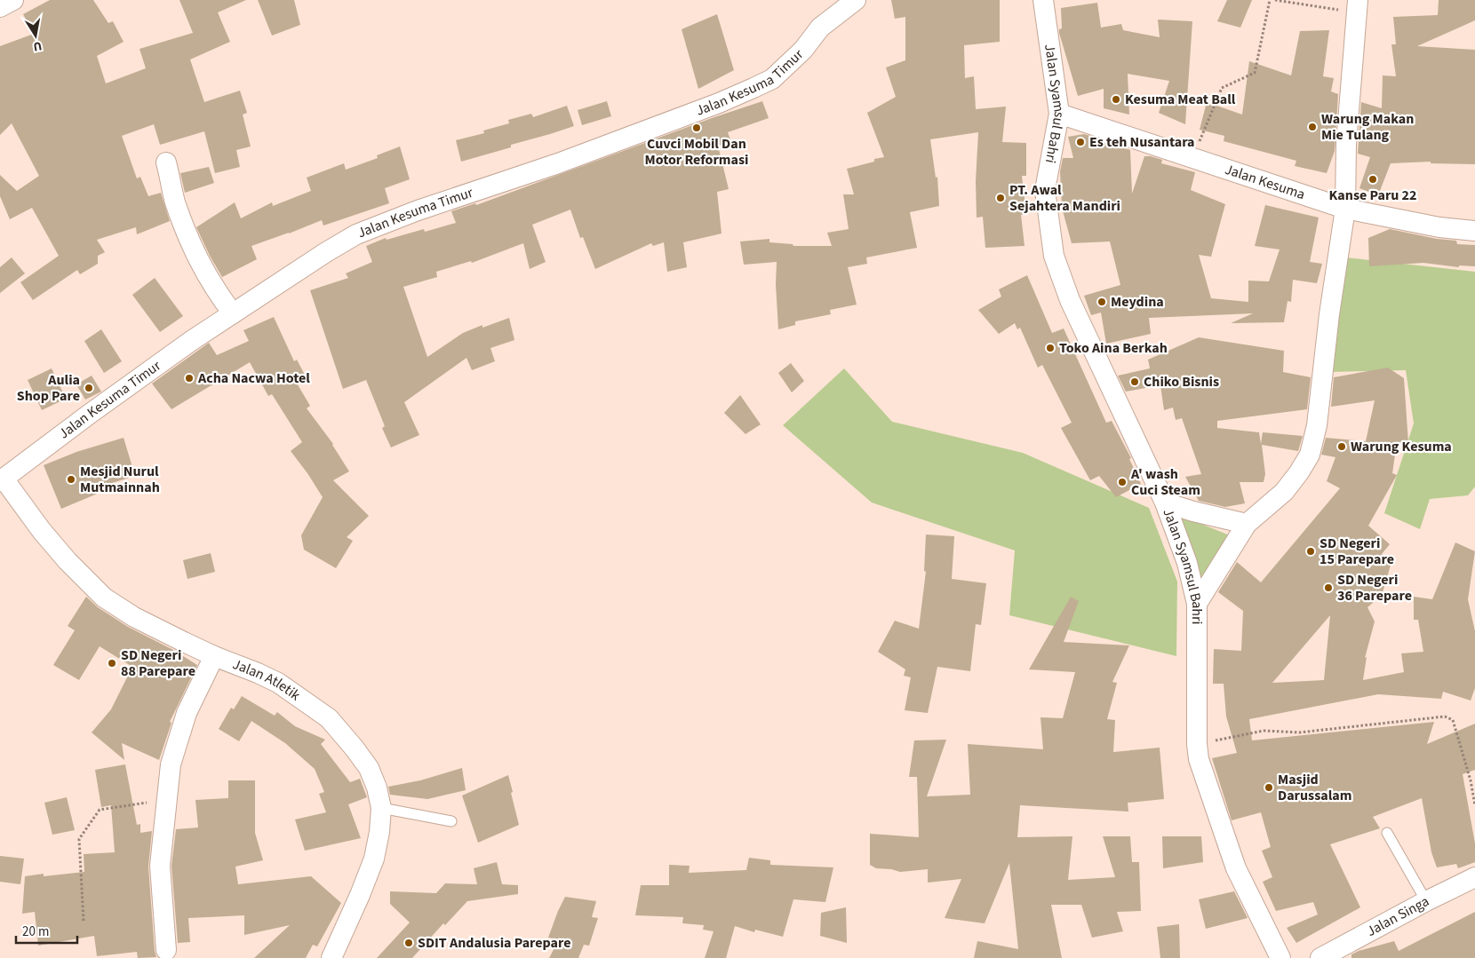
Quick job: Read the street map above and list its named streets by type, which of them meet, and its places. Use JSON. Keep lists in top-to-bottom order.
{
  "streets": {
    "street": [
      "Jalan Kesuma Timur",
      "Jalan Syamsul Bahri",
      "Jalan Kesuma",
      "Jalan Atletik",
      "Jalan Singa"
    ]
  },
  "crossings": [
    ["Jalan Kesuma Timur", "Jalan Atletik"],
    ["Jalan Syamsul Bahri", "Jalan Kesuma"]
  ],
  "places": [
    "Kesuma Meat Ball",
    "Warung Makan Mie Tulang",
    "Cuvci Mobil Dan Motor Reformasi",
    "Es teh Nusantara",
    "Kanse Paru 22",
    "PT. Awal Sejahtera Mandiri",
    "Meydina",
    "Toko Aina Berkah",
    "Acha Nacwa Hotel",
    "Chiko Bisnis",
    "Aulia Shop Pare",
    "Warung Kesuma",
    "Mesjid Nurul Mutmainnah",
    "A' wash Cuci Steam",
    "SD Negeri 15 Parepare",
    "SD Negeri 36 Parepare",
    "SD Negeri 88 Parepare",
    "Masjid Darussalam",
    "SDIT Andalusia Parepare"
  ],
  "scale_bar": "20 m",
  "north": "bottom"
}
